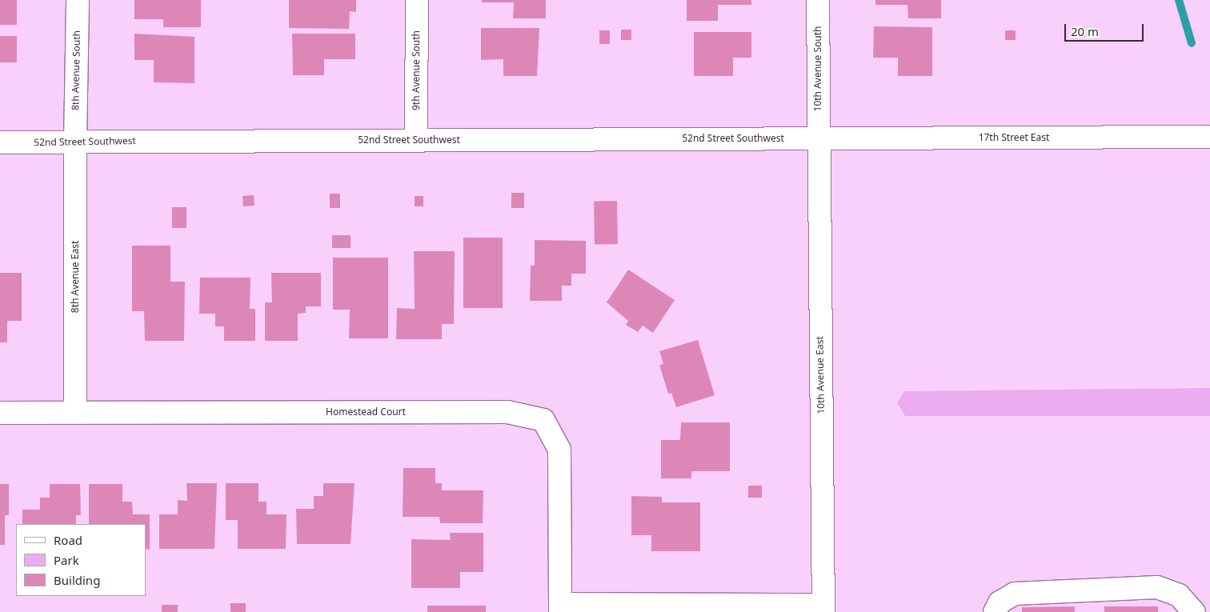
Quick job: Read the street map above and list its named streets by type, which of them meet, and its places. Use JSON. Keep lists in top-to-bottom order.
{
  "streets": {
    "street": [
      "10th Avenue South",
      "8th Avenue South",
      "9th Avenue South",
      "17th Street East",
      "52nd Street Southwest",
      "8th Avenue East",
      "10th Avenue East",
      "Homestead Court"
    ]
  },
  "crossings": [
    ["10th Avenue South", "17th Street East"],
    ["10th Avenue South", "52nd Street Southwest"],
    ["10th Avenue South", "10th Avenue East"],
    ["8th Avenue South", "52nd Street Southwest"],
    ["8th Avenue South", "8th Avenue East"],
    ["9th Avenue South", "52nd Street Southwest"],
    ["17th Street East", "52nd Street Southwest"],
    ["17th Street East", "10th Avenue East"],
    ["52nd Street Southwest", "8th Avenue East"],
    ["52nd Street Southwest", "10th Avenue East"],
    ["8th Avenue East", "Homestead Court"],
    ["10th Avenue East", "Homestead Court"]
  ],
  "legend": ["Road", "Park", "Building"],
  "scale_bar": "20 m"
}
